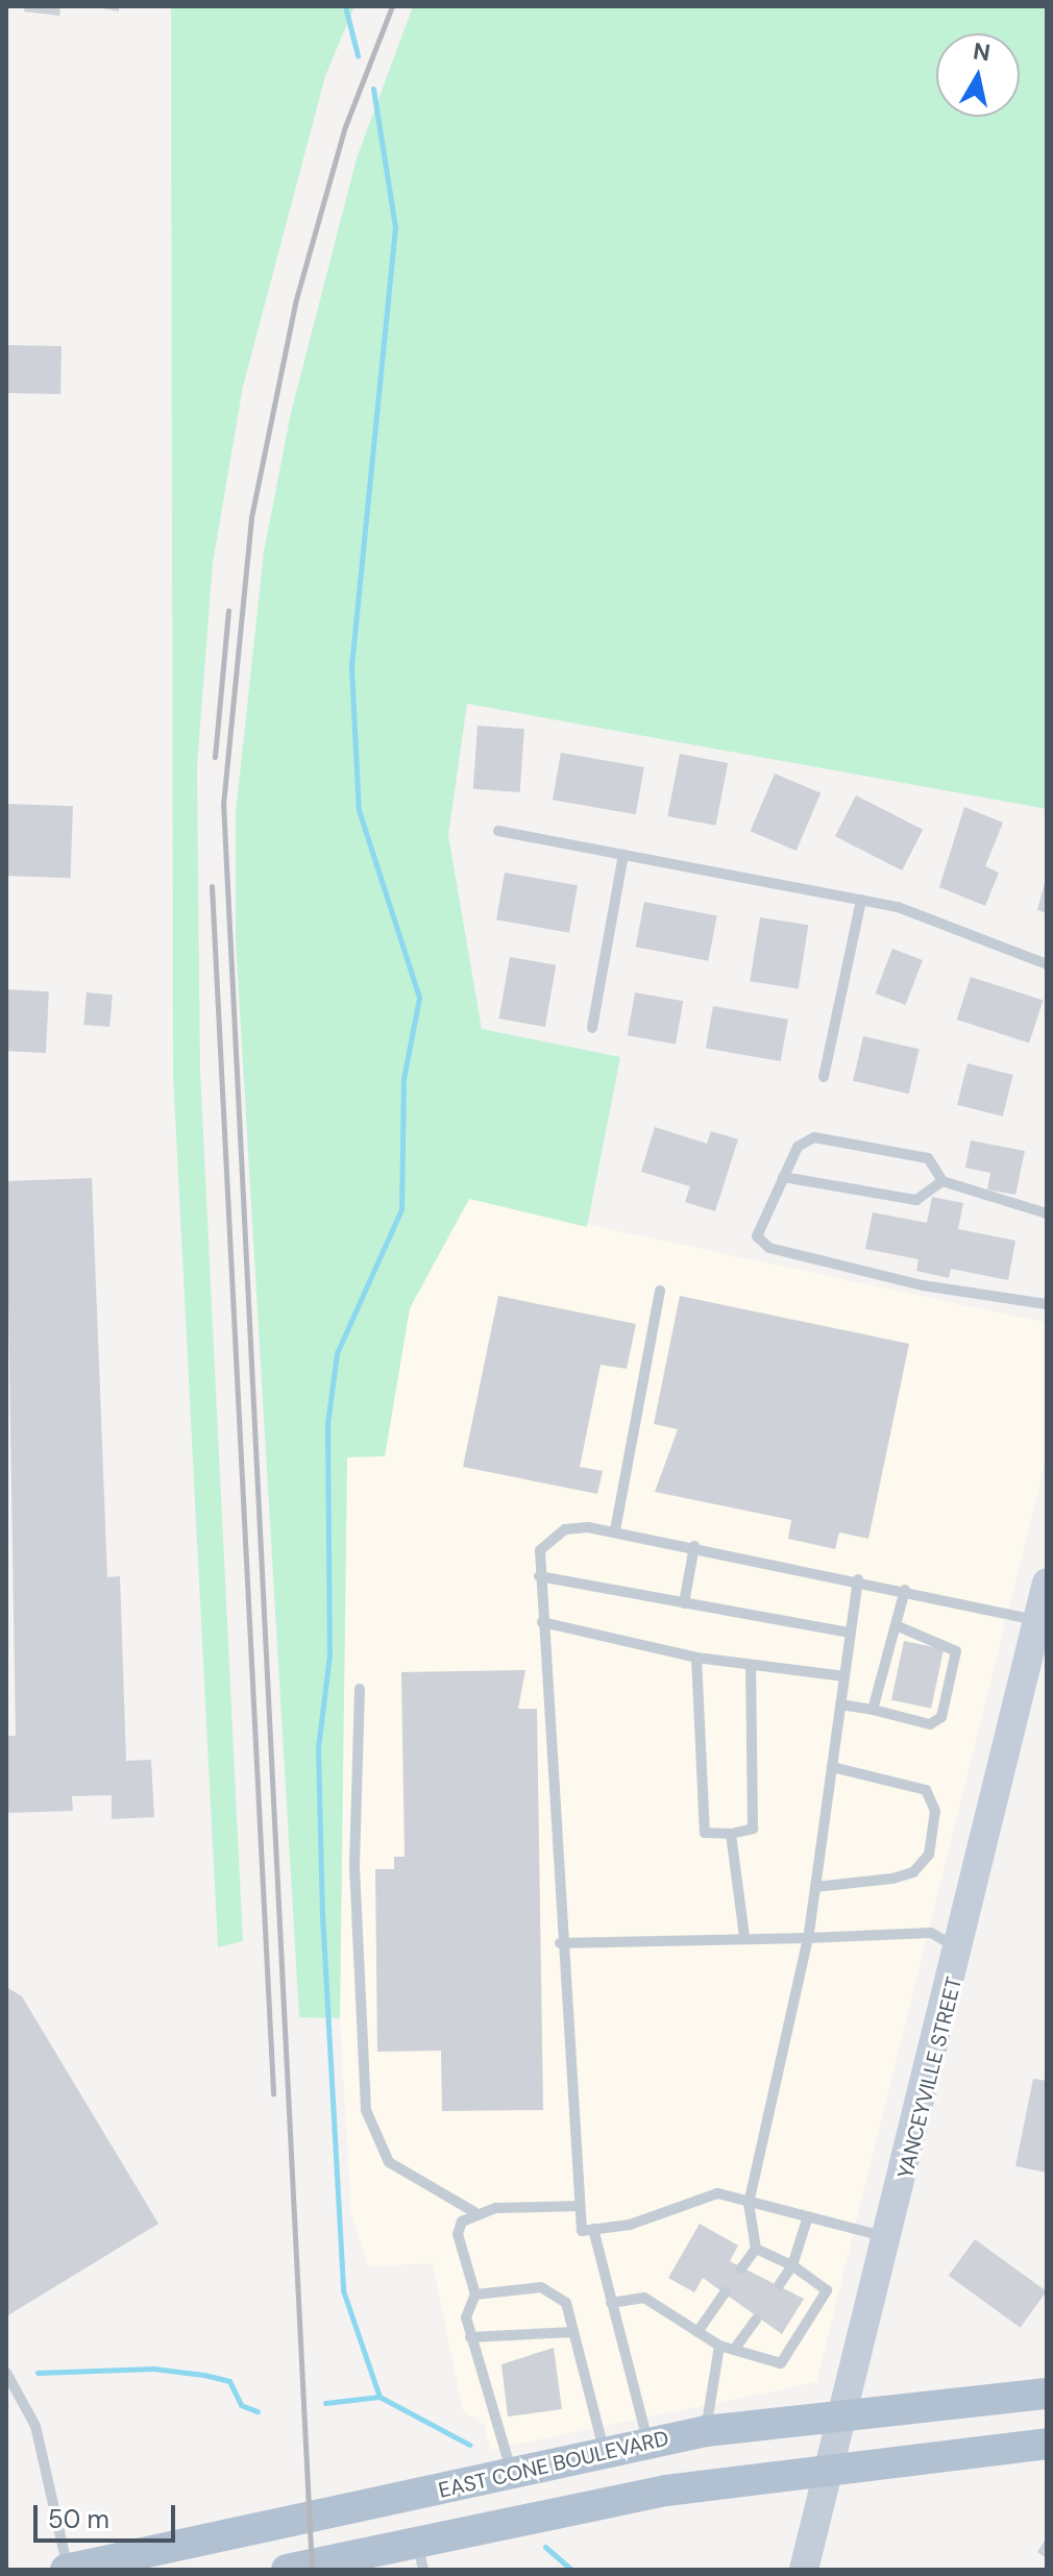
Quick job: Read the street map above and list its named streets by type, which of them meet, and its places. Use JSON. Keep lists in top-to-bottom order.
{
  "streets": {
    "main road": ["YANCEYVILLE STREET", "EAST CONE BOULEVARD"]
  },
  "crossings": [
    ["YANCEYVILLE STREET", "EAST CONE BOULEVARD"]
  ],
  "scale_bar": "50 m",
  "north": "top"
}
